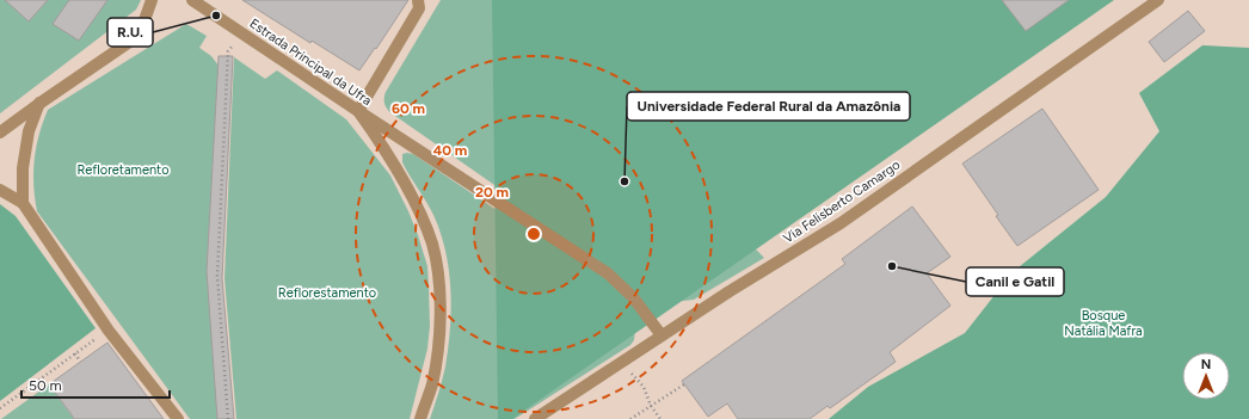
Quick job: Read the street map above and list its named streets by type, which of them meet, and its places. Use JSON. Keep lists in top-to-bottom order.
{
  "streets": {
    "lane": ["Estrada Principal da Ufra", "Via Felisberto Camargo"]
  },
  "crossings": [
    ["Estrada Principal da Ufra", "Via Felisberto Camargo"]
  ],
  "parks": ["Refloretamento", "Reflorestamento", "Bosque Natália Mafra"],
  "places": ["R.U.", "Universidade Federal Rural da Amazônia", "Canil e Gatil"],
  "scale_bar": "50 m",
  "north": "top",
  "rings": ["60 m", "40 m", "20 m"]
}
